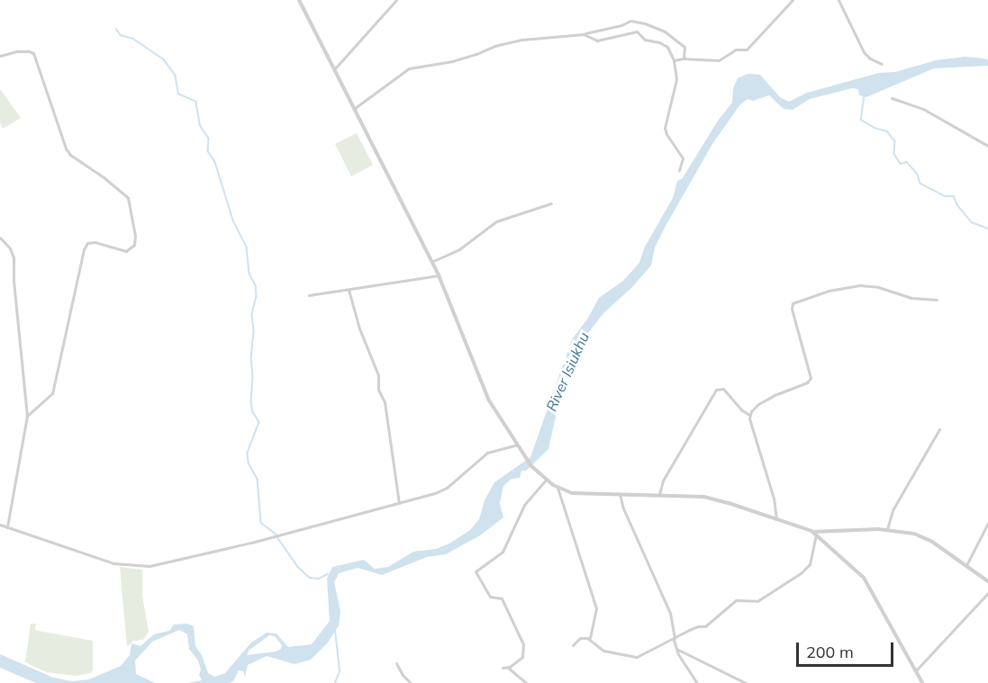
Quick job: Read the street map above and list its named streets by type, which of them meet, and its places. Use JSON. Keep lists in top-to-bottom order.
{
  "water": ["River Isiukhu"],
  "scale_bar": "200 m"
}
